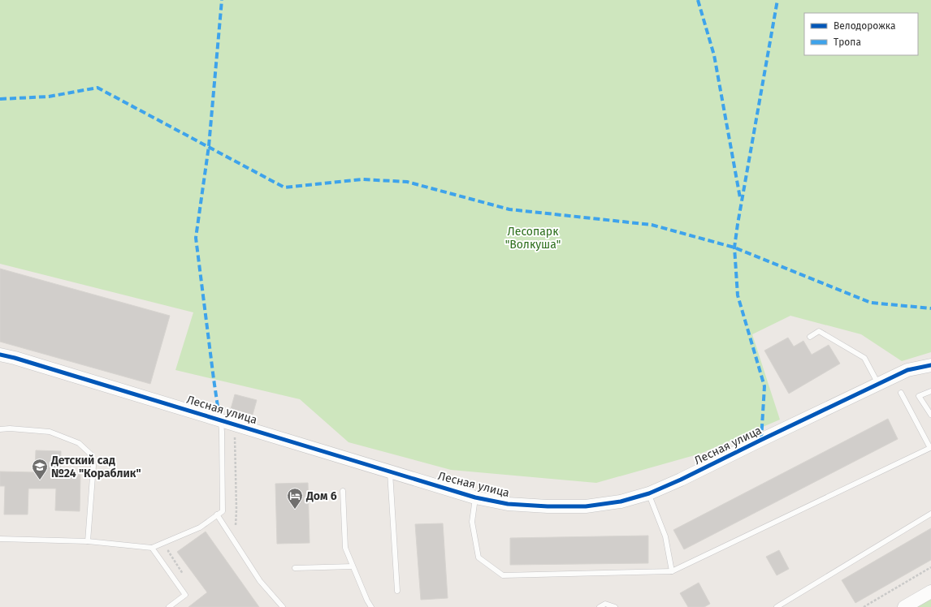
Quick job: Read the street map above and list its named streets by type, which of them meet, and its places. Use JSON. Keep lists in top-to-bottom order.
{
  "streets": {
    "street": ["Лесная улица"]
  },
  "parks": ["Лесопарк \"Волкуша\""],
  "places": {
    "school or university": ["Детский сад №24 \"Кораблик\""],
    "hotel": ["Дом 6"]
  },
  "legend": ["Велодорожка", "Тропа"]
}
